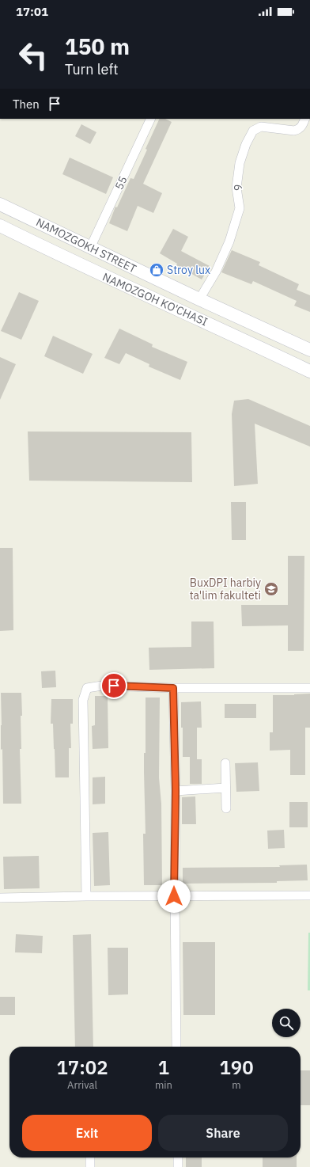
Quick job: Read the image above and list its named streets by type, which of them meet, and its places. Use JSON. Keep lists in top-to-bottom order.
{
  "streets": {
    "main road": ["NAMOZGOKH STREET", "NAMOZGOH KO'CHASI"],
    "street": ["55", "9"]
  },
  "crossings": [
    ["55", "NAMOZGOKH STREET"],
    ["9", "NAMOZGOKH STREET"]
  ],
  "places": {
    "shop": ["Stroy lux"],
    "school or university": ["BuxDPI harbiy ta'lim fakulteti"]
  },
  "page": {
    "status": "17:01",
    "turn": ["150 m", "Turn left"],
    "then": "Then",
    "eta": [
      "17:02",
      "Arrival",
      "1",
      "min",
      "190",
      "m"
    ],
    "buttons": ["Exit", "Share"]
  }
}
